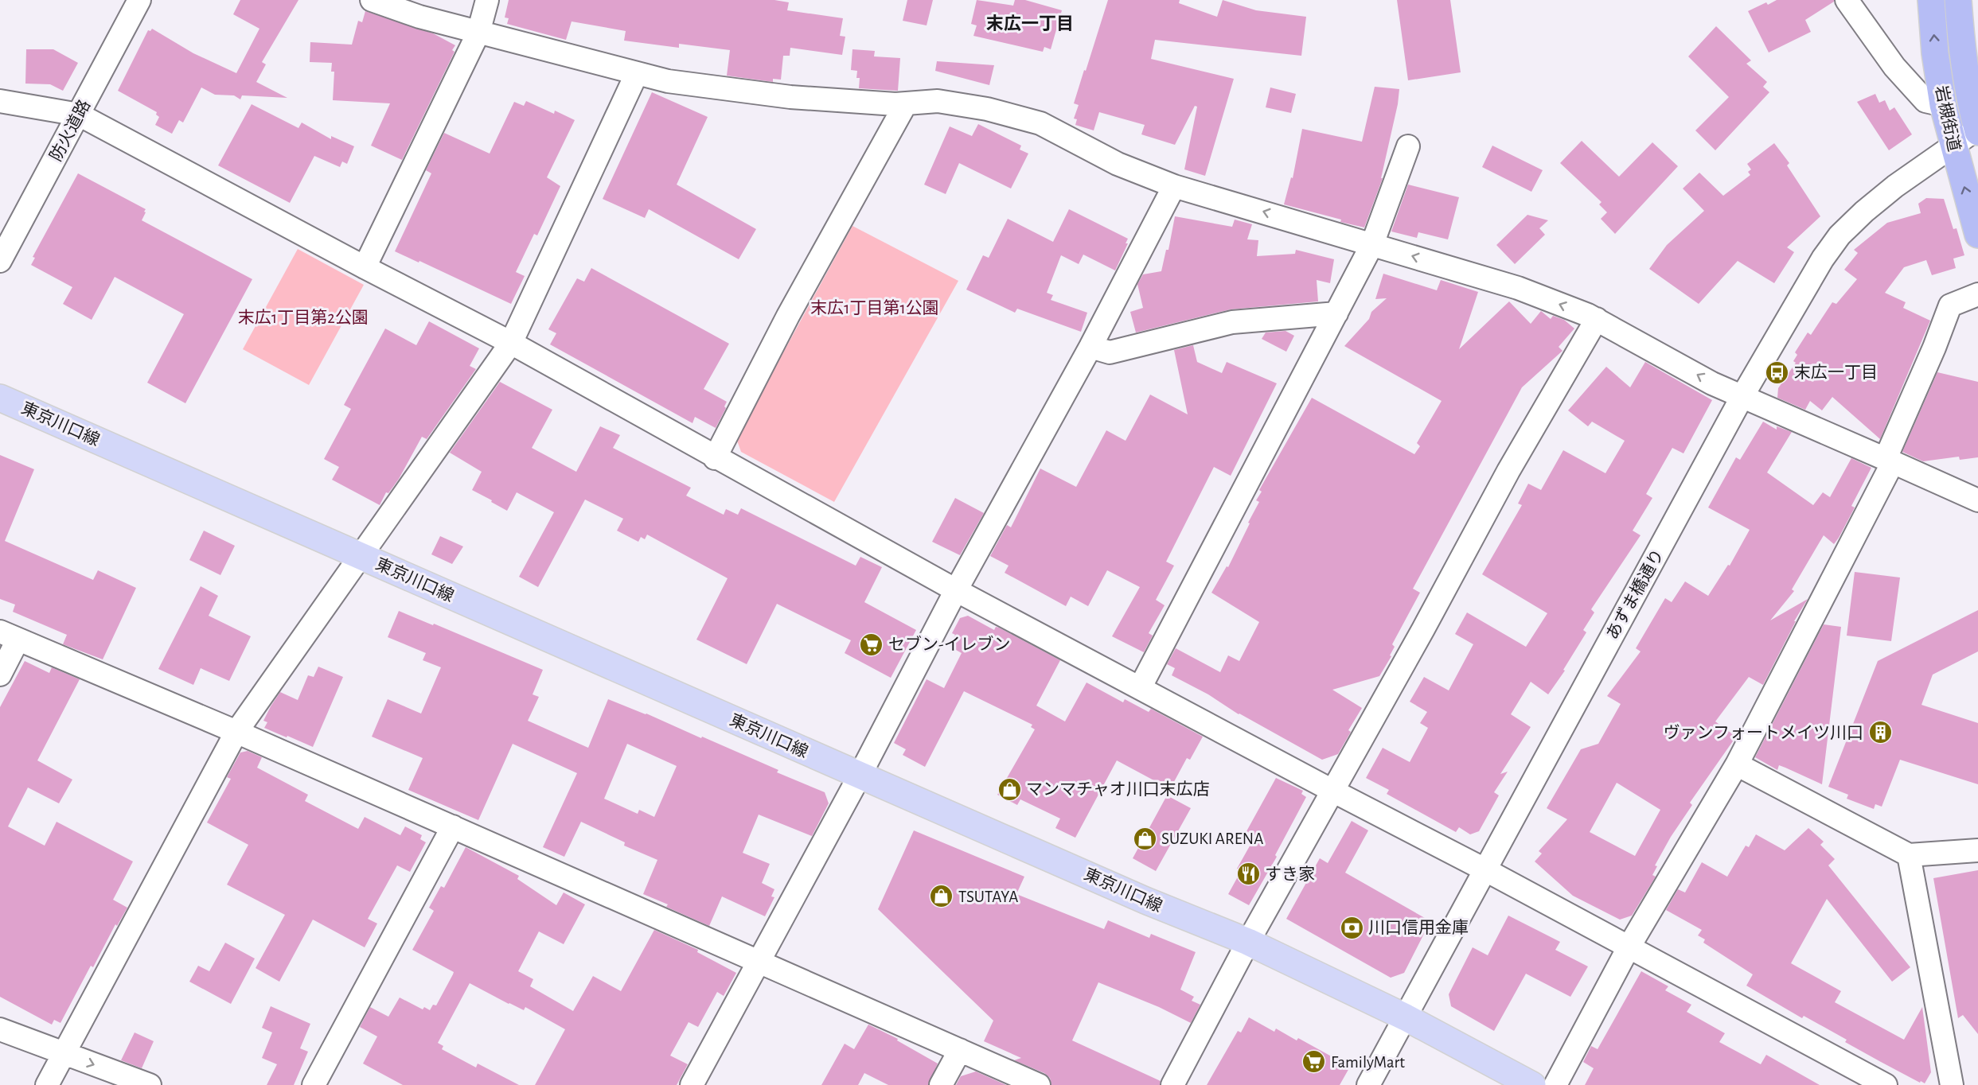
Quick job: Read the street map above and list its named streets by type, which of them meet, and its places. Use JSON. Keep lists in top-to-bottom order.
{
  "streets": {
    "highway": ["岩槻街道"],
    "main road": ["東京川口線"],
    "street": ["防火道路", "あずま橋通り"]
  },
  "crossings": [
    ["岩槻街道", "あずま橋通り"],
    ["東京川口線", "あずま橋通り"]
  ],
  "districts": ["末広一丁目"],
  "parks": ["末広1丁目第1公園", "末広1丁目第2公園"],
  "places": {
    "bus stop": ["末広一丁目"],
    "supermarket": ["セブン-イレブン", "FamilyMart"],
    "building": ["ヴァンフォートメイツ川口"],
    "shop": ["マンマチャオ川口末広店", "SUZUKI ARENA", "TSUTAYA"],
    "restaurant": ["すき家"],
    "bank": ["川口信用金庫"]
  }
}
